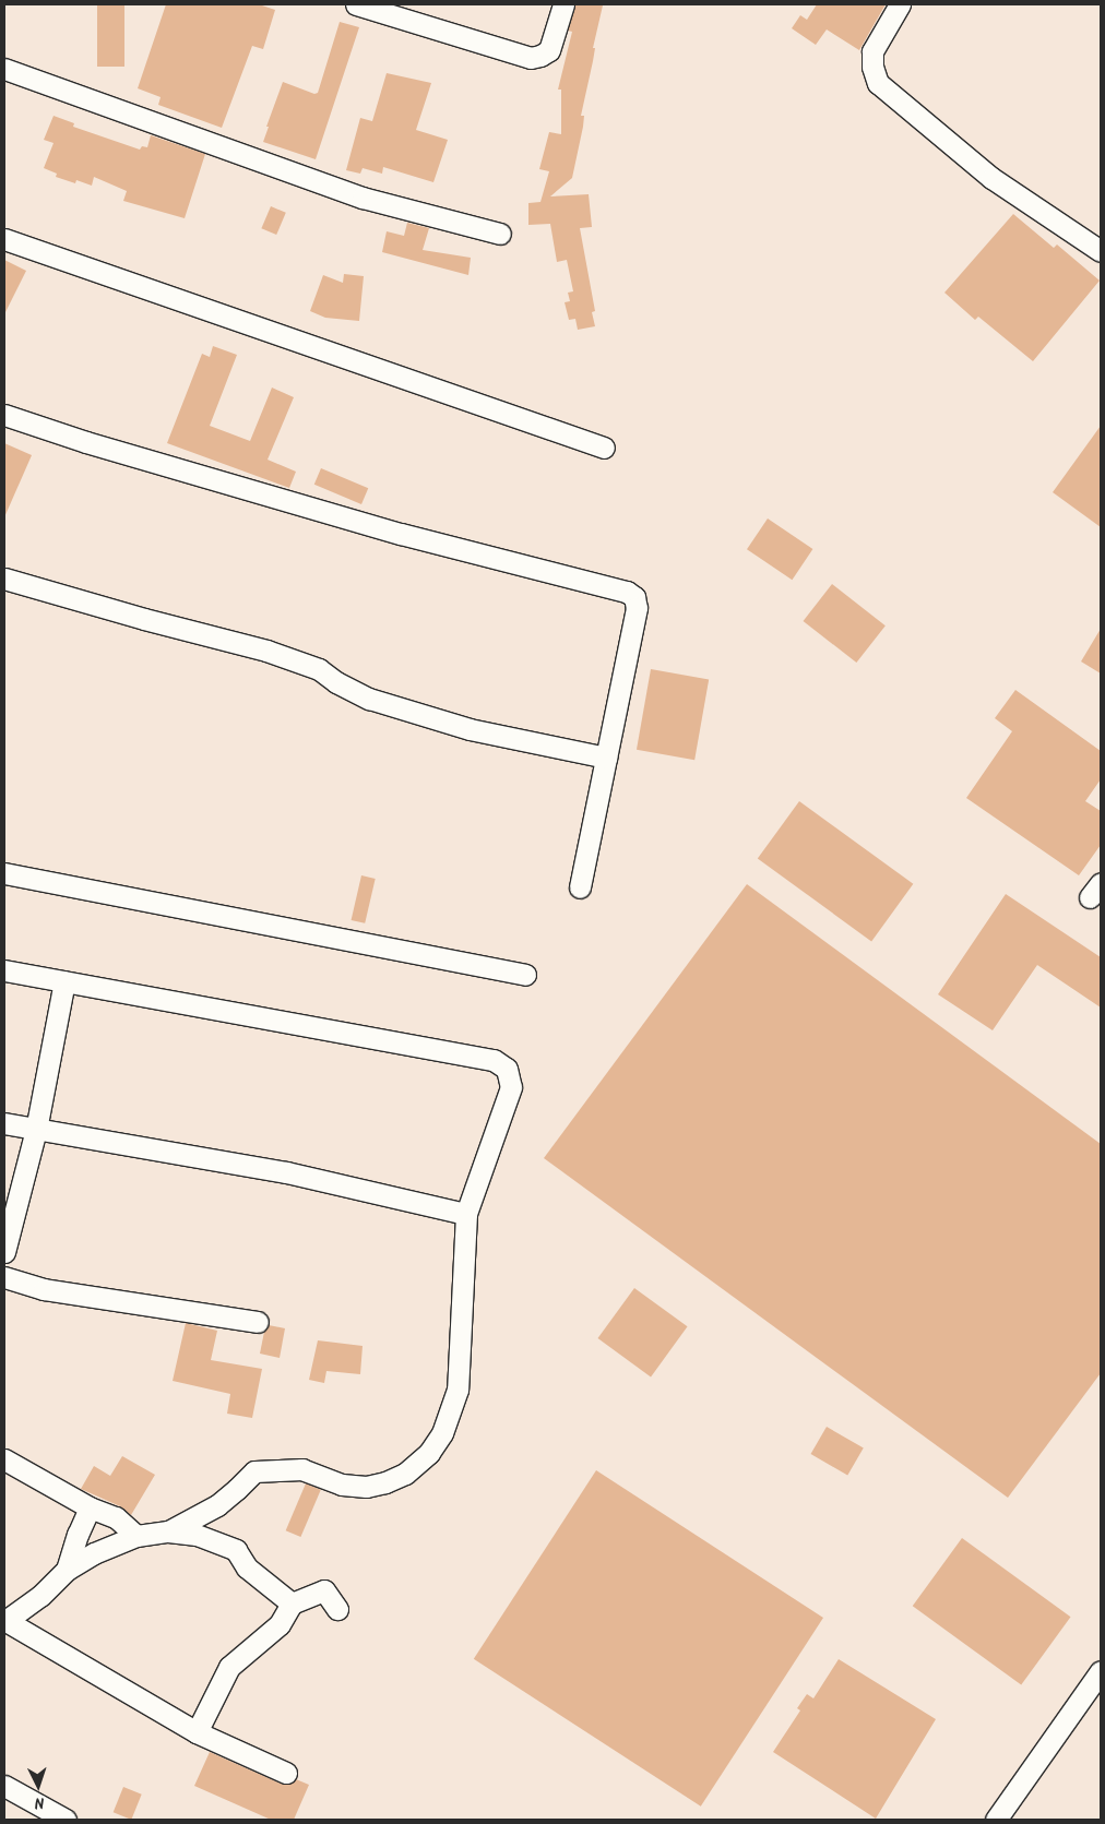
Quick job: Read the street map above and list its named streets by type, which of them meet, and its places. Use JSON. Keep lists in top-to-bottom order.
{
  "north": "bottom"
}
